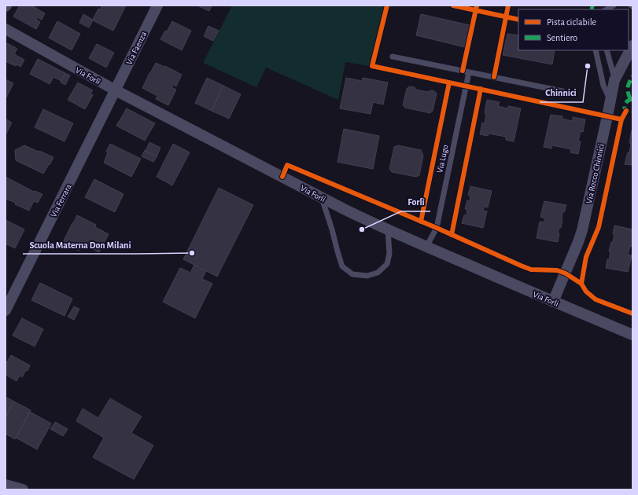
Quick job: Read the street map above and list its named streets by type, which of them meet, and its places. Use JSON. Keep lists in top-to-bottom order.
{
  "streets": {
    "street": [
      "Via Faenza",
      "Via Forlì",
      "Via Rocco Chinnici",
      "Via Ferrara"
    ],
    "lane": ["Via Lugo"]
  },
  "crossings": [
    ["Via Faenza", "Via Forlì"],
    ["Via Faenza", "Via Ferrara"],
    ["Via Forlì", "Via Lugo"],
    ["Via Forlì", "Via Rocco Chinnici"],
    ["Via Forlì", "Via Ferrara"]
  ],
  "places": ["Chinnici", "Forlì", "Scuola Materna Don Milani"],
  "legend": ["Pista ciclabile", "Sentiero"]
}
